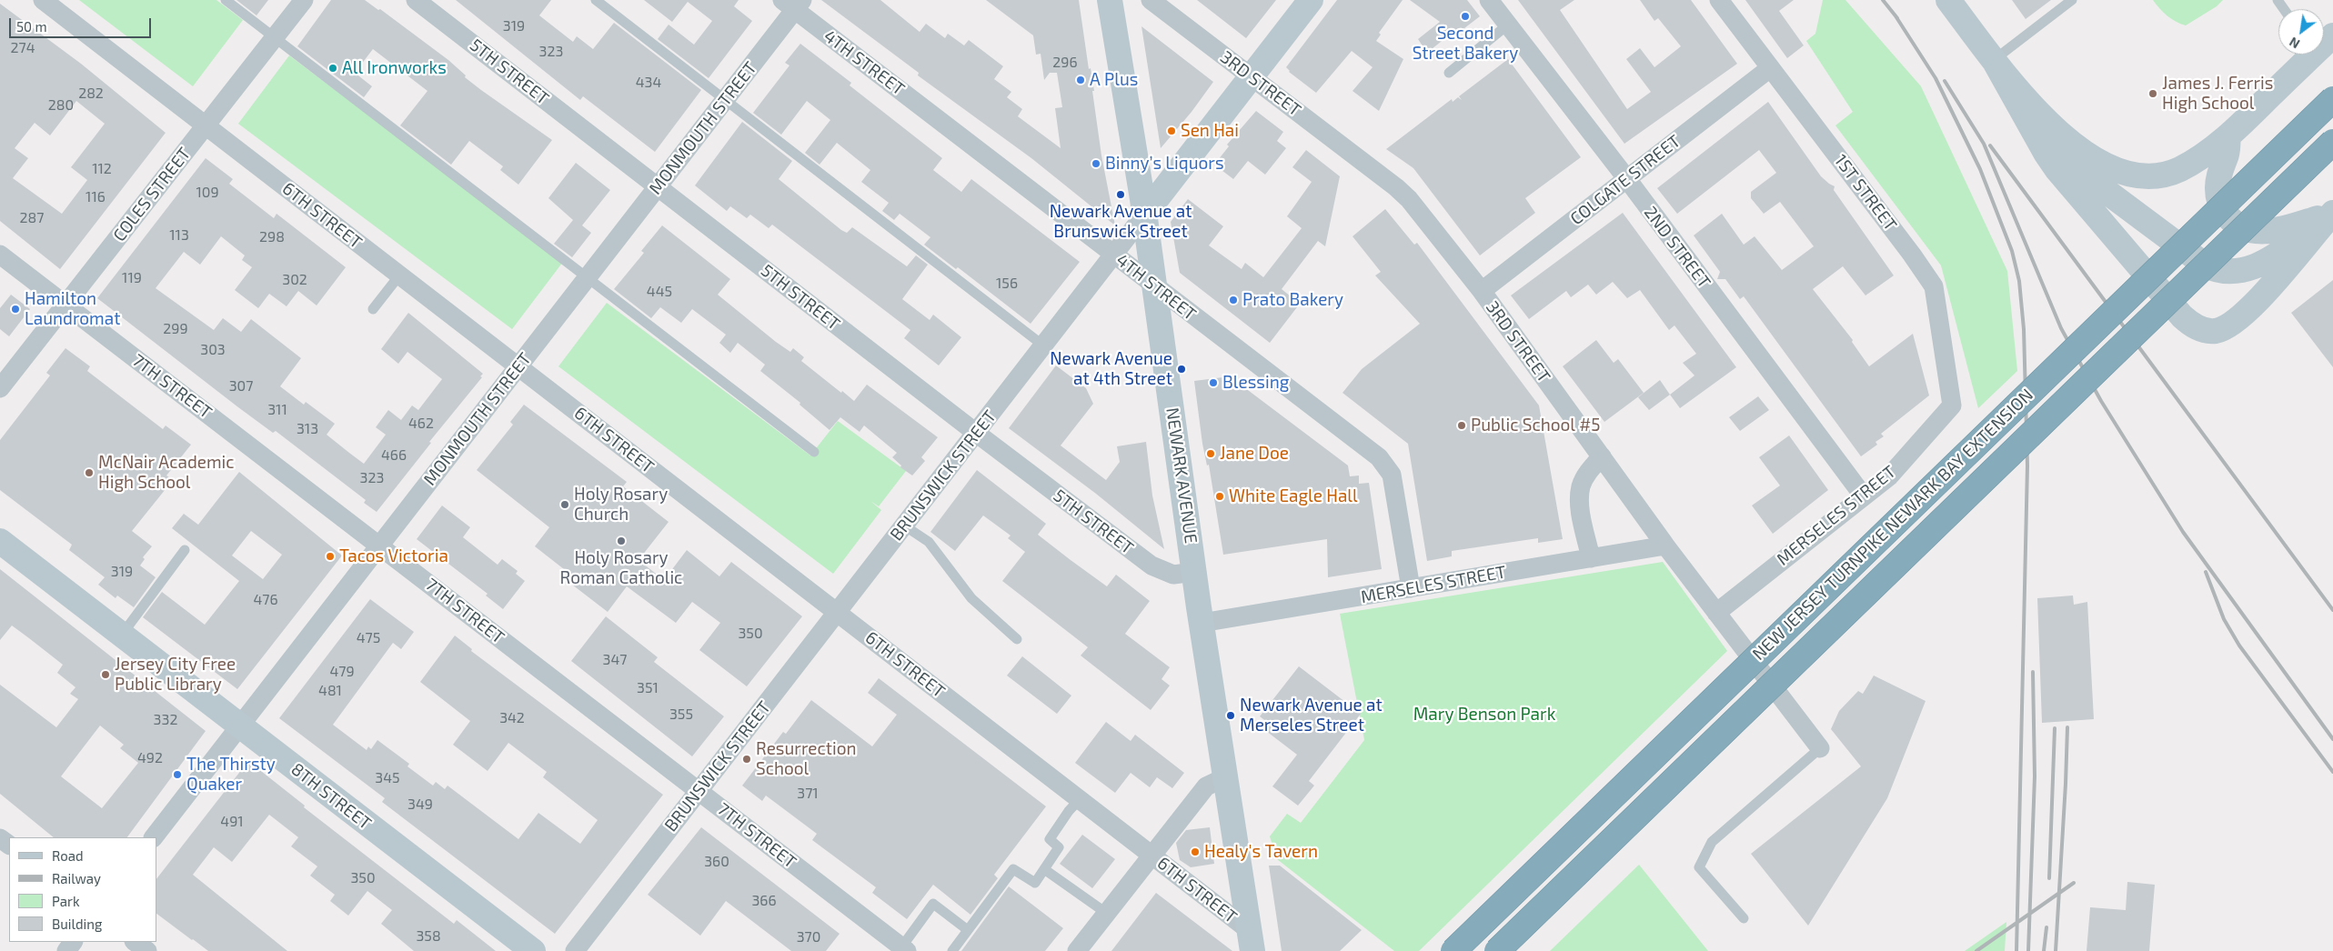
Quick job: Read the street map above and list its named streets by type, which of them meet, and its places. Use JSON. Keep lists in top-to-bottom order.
{
  "streets": {
    "highway": ["NEW JERSEY TURNPIKE NEWARK BAY EXTENSION"],
    "main road": ["BRUNSWICK STREET", "NEWARK AVENUE", "8TH STREET"],
    "street": [
      "4TH STREET",
      "5TH STREET",
      "3RD STREET",
      "MONMOUTH STREET",
      "COLGATE STREET",
      "1ST STREET",
      "COLES STREET",
      "6TH STREET",
      "2ND STREET",
      "7TH STREET",
      "MERSELES STREET"
    ]
  },
  "crossings": [
    ["4TH STREET", "MONMOUTH STREET"],
    ["4TH STREET", "BRUNSWICK STREET"],
    ["4TH STREET", "NEWARK AVENUE"],
    ["4TH STREET", "MERSELES STREET"],
    ["5TH STREET", "MONMOUTH STREET"],
    ["5TH STREET", "BRUNSWICK STREET"],
    ["5TH STREET", "NEWARK AVENUE"],
    ["3RD STREET", "COLGATE STREET"],
    ["3RD STREET", "BRUNSWICK STREET"],
    ["3RD STREET", "MERSELES STREET"],
    ["MONMOUTH STREET", "6TH STREET"],
    ["MONMOUTH STREET", "7TH STREET"],
    ["MONMOUTH STREET", "8TH STREET"],
    ["COLGATE STREET", "1ST STREET"],
    ["COLGATE STREET", "2ND STREET"],
    ["1ST STREET", "MERSELES STREET"],
    ["COLES STREET", "6TH STREET"],
    ["COLES STREET", "7TH STREET"],
    ["6TH STREET", "BRUNSWICK STREET"],
    ["6TH STREET", "NEWARK AVENUE"],
    ["2ND STREET", "MERSELES STREET"],
    ["7TH STREET", "BRUNSWICK STREET"],
    ["BRUNSWICK STREET", "NEWARK AVENUE"],
    ["NEWARK AVENUE", "MERSELES STREET"]
  ],
  "parks": ["Mary Benson Park"],
  "places": [
    "Second Street Bakery",
    "All Ironworks",
    "A Plus",
    "James J. Ferris High School",
    "Sen Hai",
    "Binny’s Liquors",
    "Newark Avenue at Brunswick Street",
    "Prato Bakery",
    "Hamilton Laundromat",
    "Newark Avenue at 4th Street",
    "Blessing",
    "Public School #5",
    "Jane Doe",
    "McNair Academic High School",
    "White Eagle Hall",
    "Holy Rosary Church",
    "Holy Rosary Roman Catholic",
    "Tacos Victoria",
    "Jersey City Free Public Library",
    "Newark Avenue at Merseles Street",
    "Resurrection School",
    "The Thirsty Quaker",
    "Healy's Tavern"
  ],
  "house_numbers": [
    "319",
    "274",
    "323",
    "296",
    "434",
    "282",
    "280",
    "112",
    "109",
    "116",
    "287",
    "113",
    "298",
    "119",
    "302",
    "156",
    "445",
    "299",
    "303",
    "307",
    "311",
    "462",
    "313",
    "466",
    "323",
    "319",
    "476",
    "350",
    "475",
    "347",
    "479",
    "351",
    "481",
    "355",
    "342",
    "332",
    "492",
    "345",
    "371",
    "349",
    "491",
    "360",
    "350",
    "366",
    "358",
    "370"
  ],
  "legend": [
    "Road",
    "Railway",
    "Park",
    "Building"
  ],
  "scale_bar": "50 m",
  "north": "bottom left"
}
